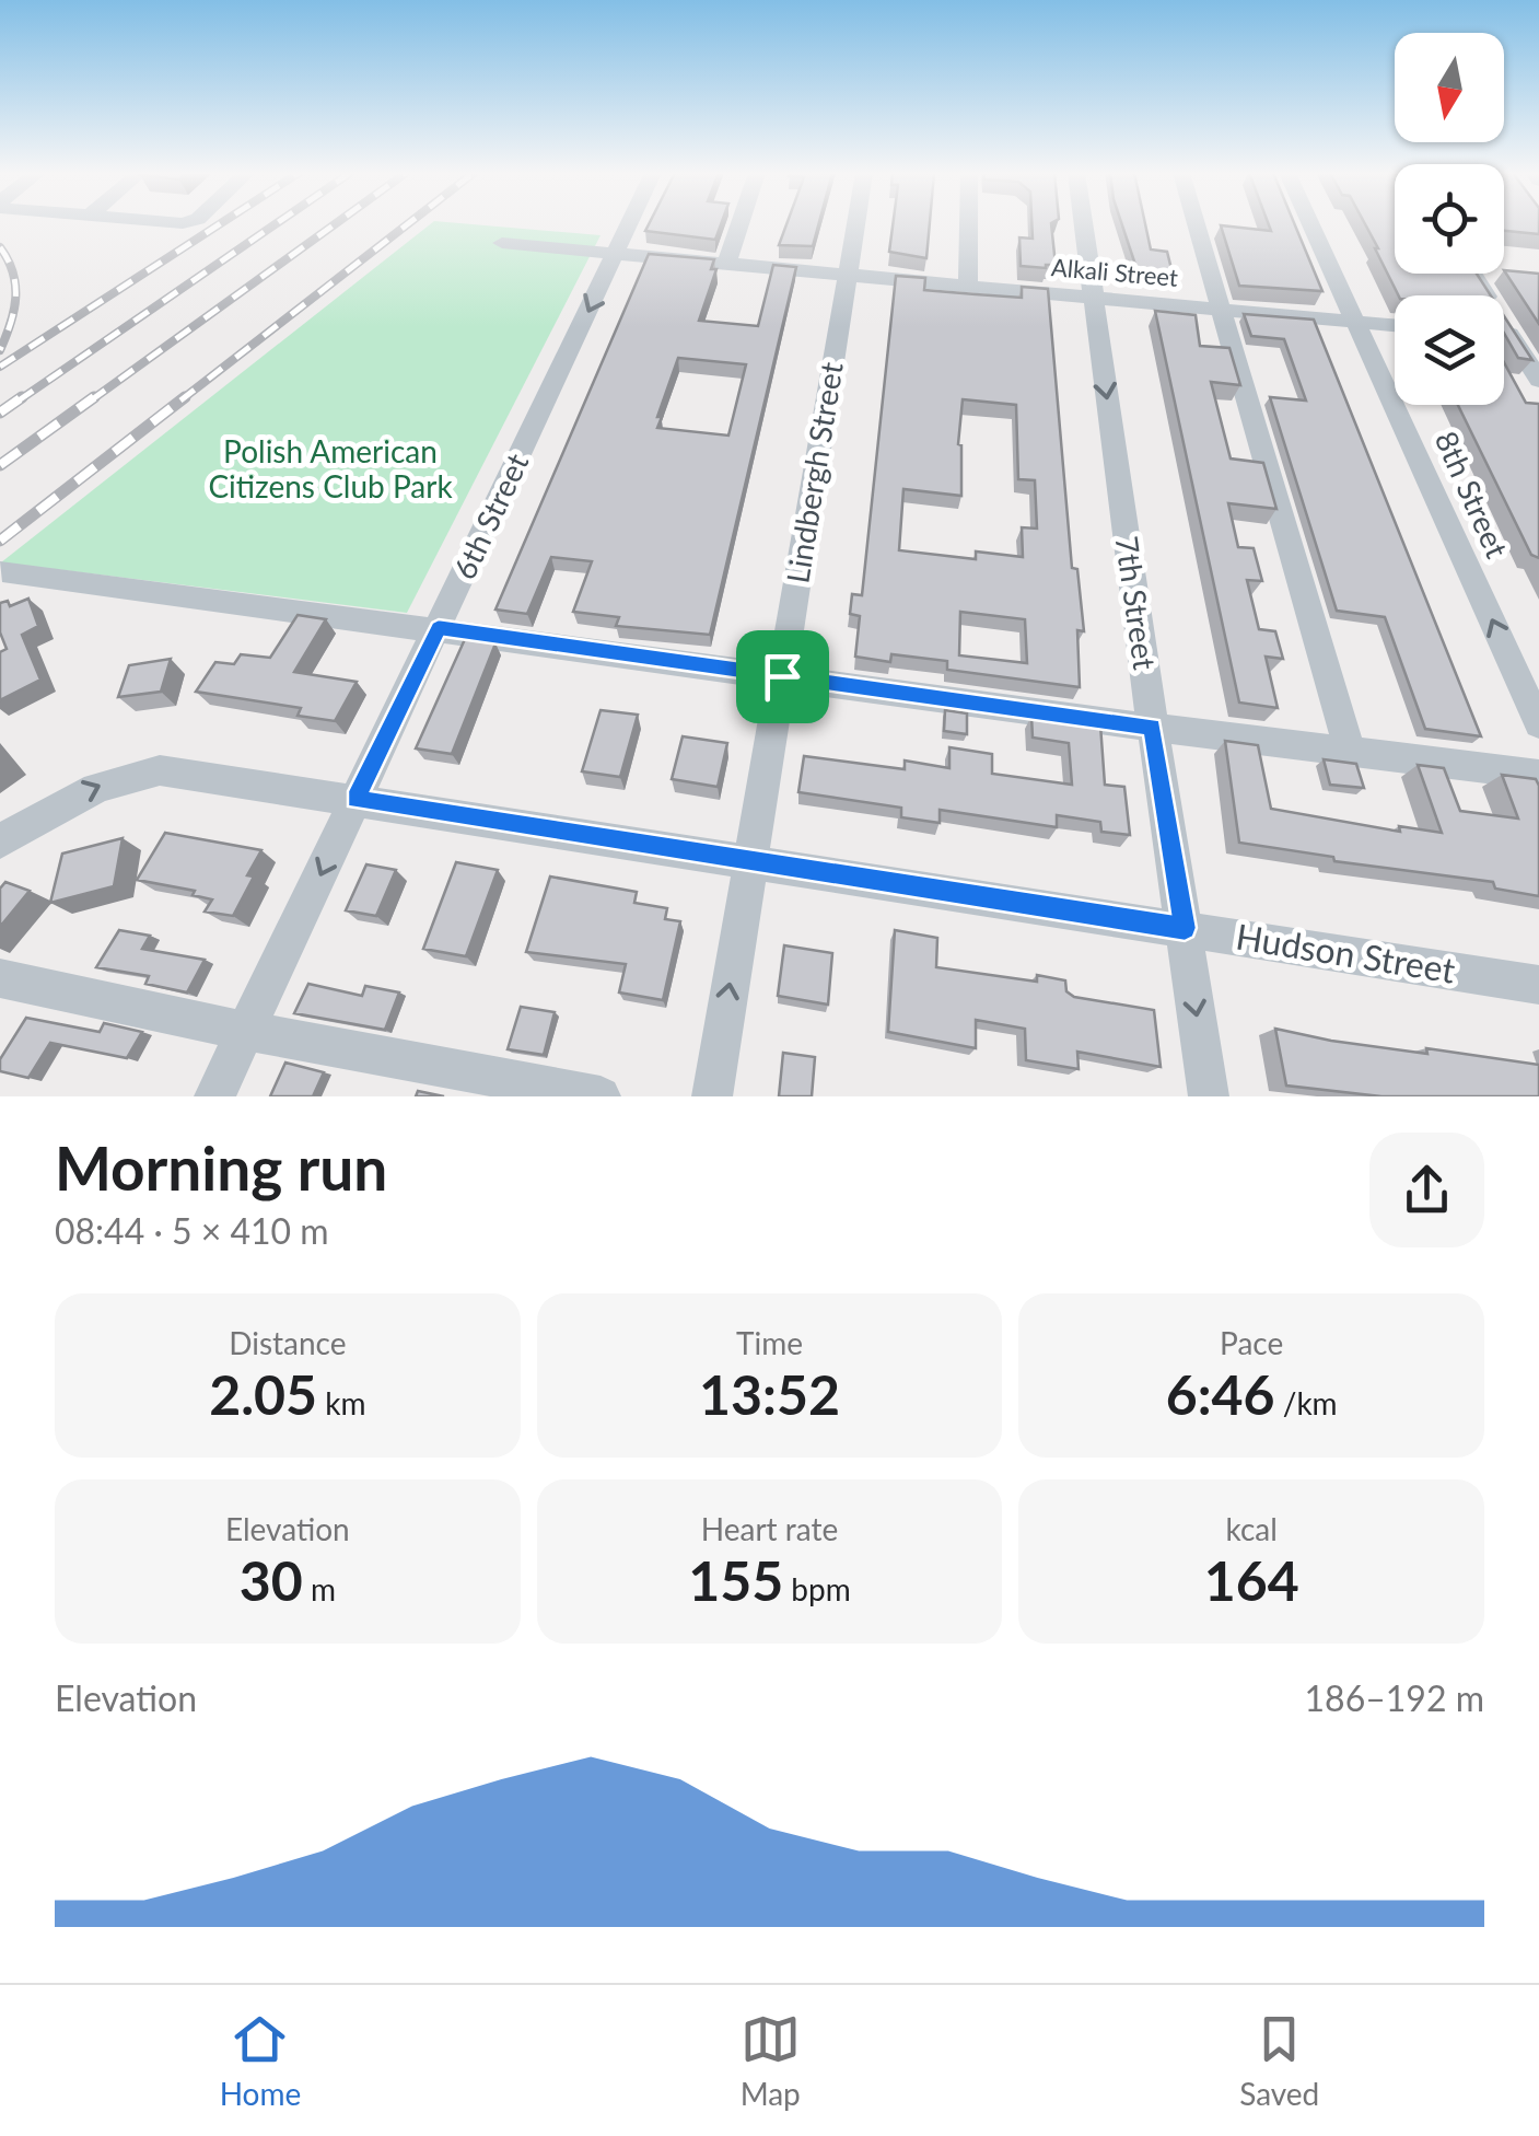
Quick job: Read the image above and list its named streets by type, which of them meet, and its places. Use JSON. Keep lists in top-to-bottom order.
{
  "streets": {
    "street": [
      "Alkali Street",
      "Lindbergh Street",
      "8th Street",
      "6th Street",
      "7th Street",
      "Hudson Street"
    ]
  },
  "crossings": [
    ["Alkali Street", "Lindbergh Street"],
    ["Alkali Street", "8th Street"],
    ["Alkali Street", "6th Street"],
    ["Alkali Street", "7th Street"],
    ["Lindbergh Street", "Hudson Street"],
    ["6th Street", "Hudson Street"],
    ["7th Street", "Hudson Street"]
  ],
  "one_way": ["6th Street"],
  "parks": ["Polish American Citizens Club Park"],
  "north": "bottom",
  "page": {
    "heading": ["Morning run", "08:44 · 5 × 410 m"],
    "stats": [
      ["Distance", "2.05 km"],
      ["Time", "13:52"],
      ["Pace", "6:46 /km"],
      ["Elevation", "30 m"],
      ["Heart rate", "155 bpm"],
      ["kcal", "164"]
    ],
    "chart": ["Elevation", "186–192 m"],
    "tabs": ["Home", "Map", "Saved"]
  }
}
